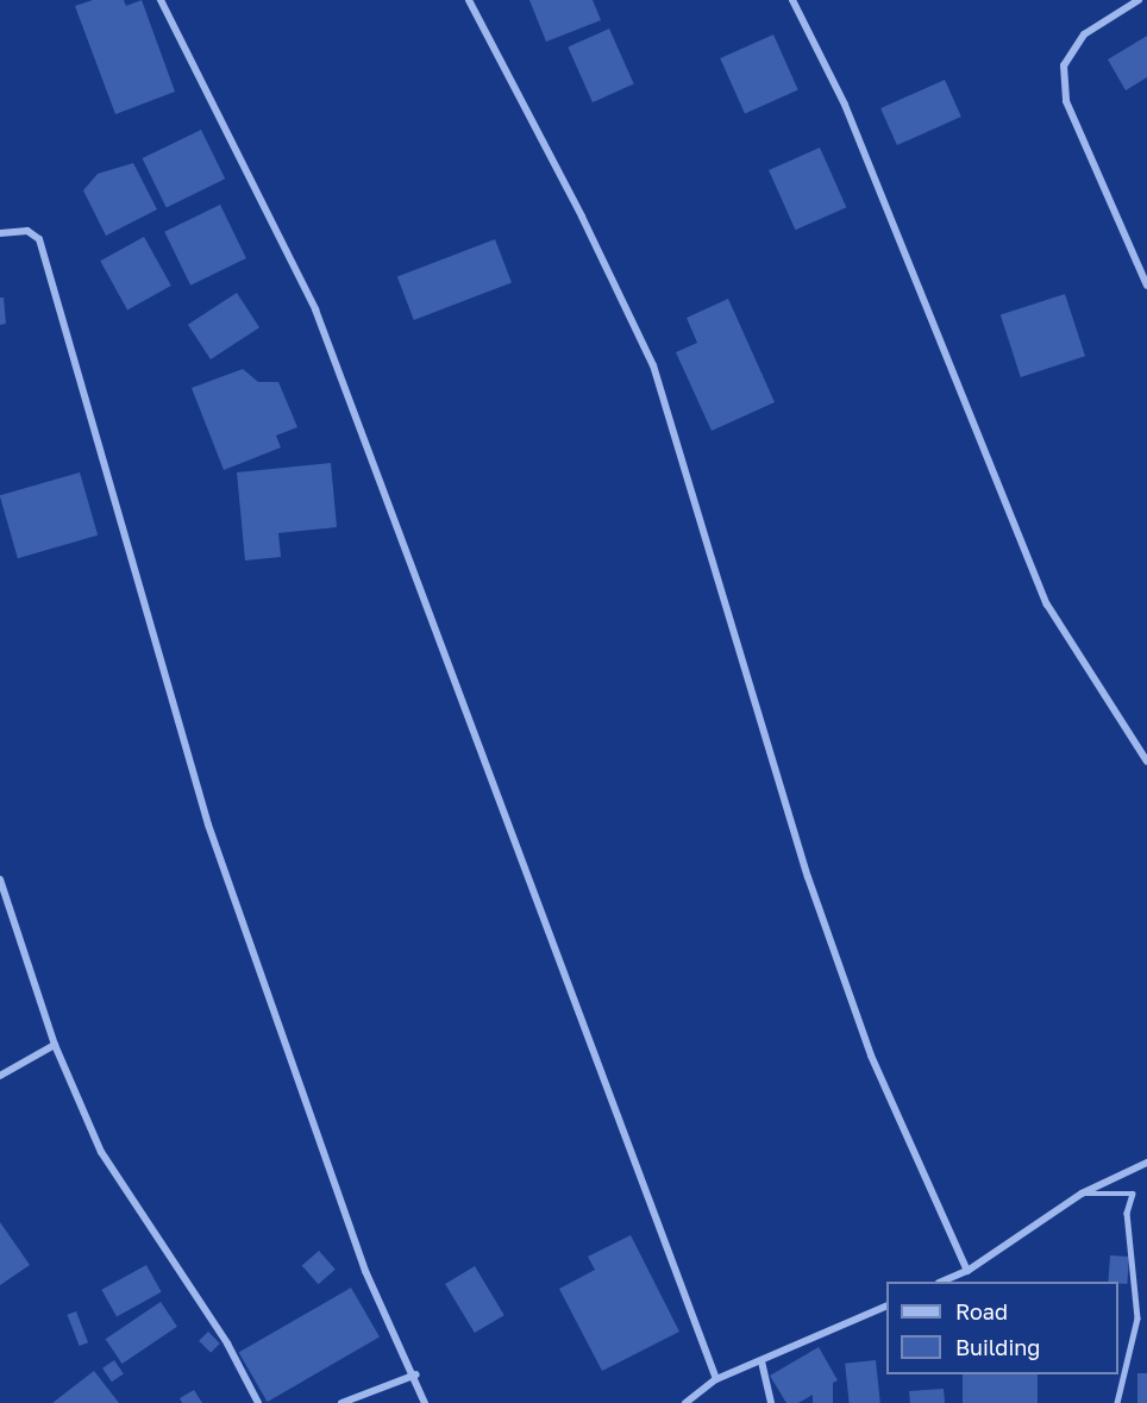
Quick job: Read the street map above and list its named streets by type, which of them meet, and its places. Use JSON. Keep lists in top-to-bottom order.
{
  "legend": ["Road", "Building"]
}
